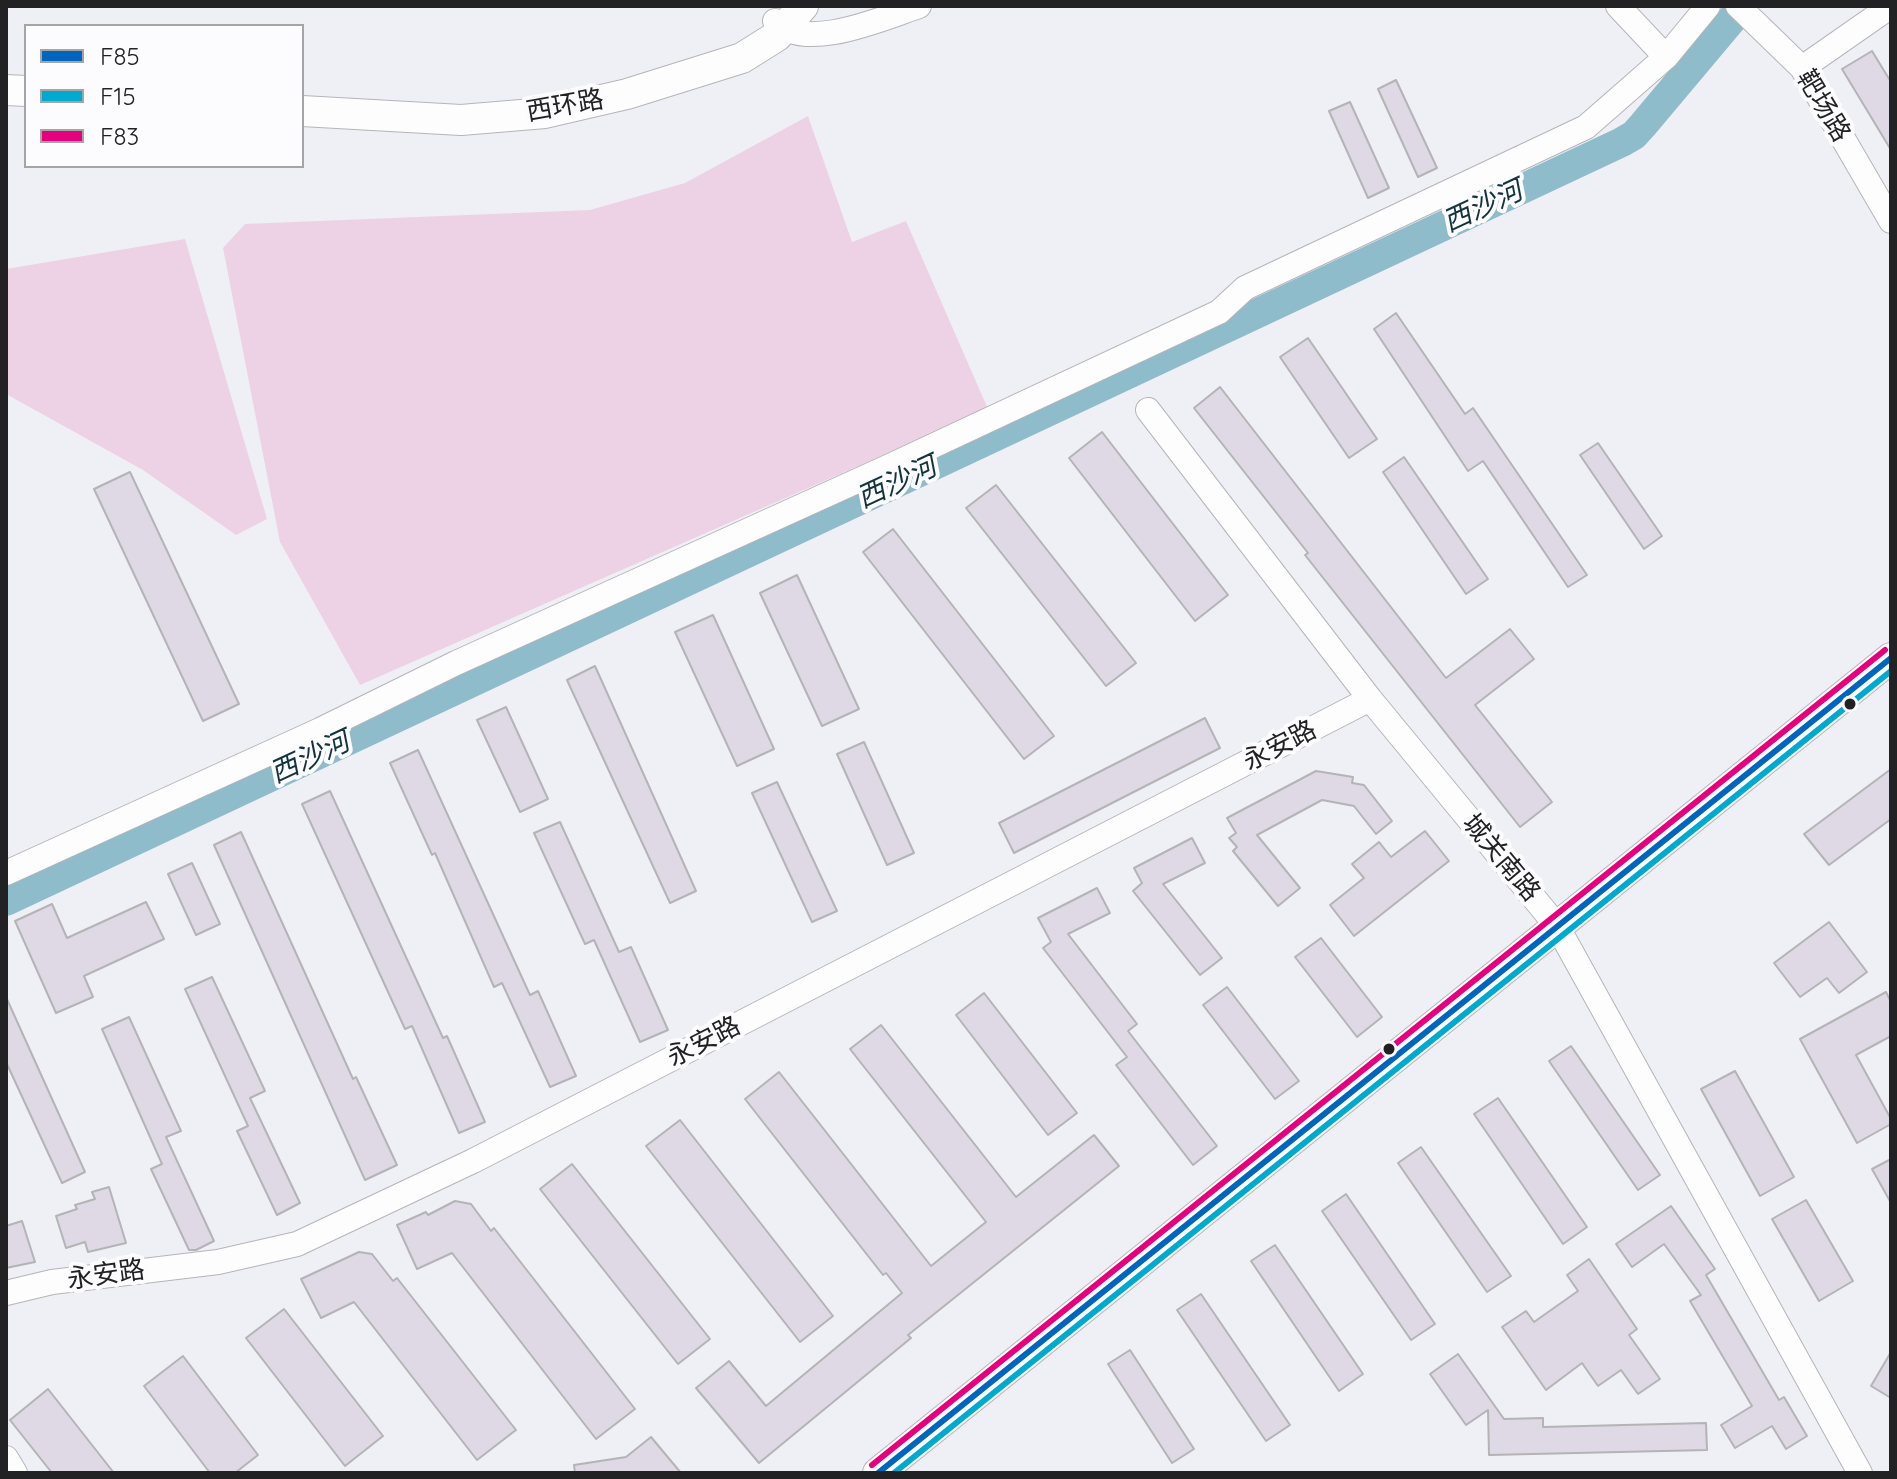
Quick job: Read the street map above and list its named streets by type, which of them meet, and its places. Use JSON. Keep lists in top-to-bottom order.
{
  "streets": {
    "main road": ["西环路"],
    "street": ["靶场路", "永安路", "城关南路"]
  },
  "crossings": [
    ["永安路", "城关南路"]
  ],
  "water": ["西沙河"],
  "lines": ["transit line F83", "transit line F85", "transit line F15"],
  "legend": ["F85", "F15", "F83"]
}
